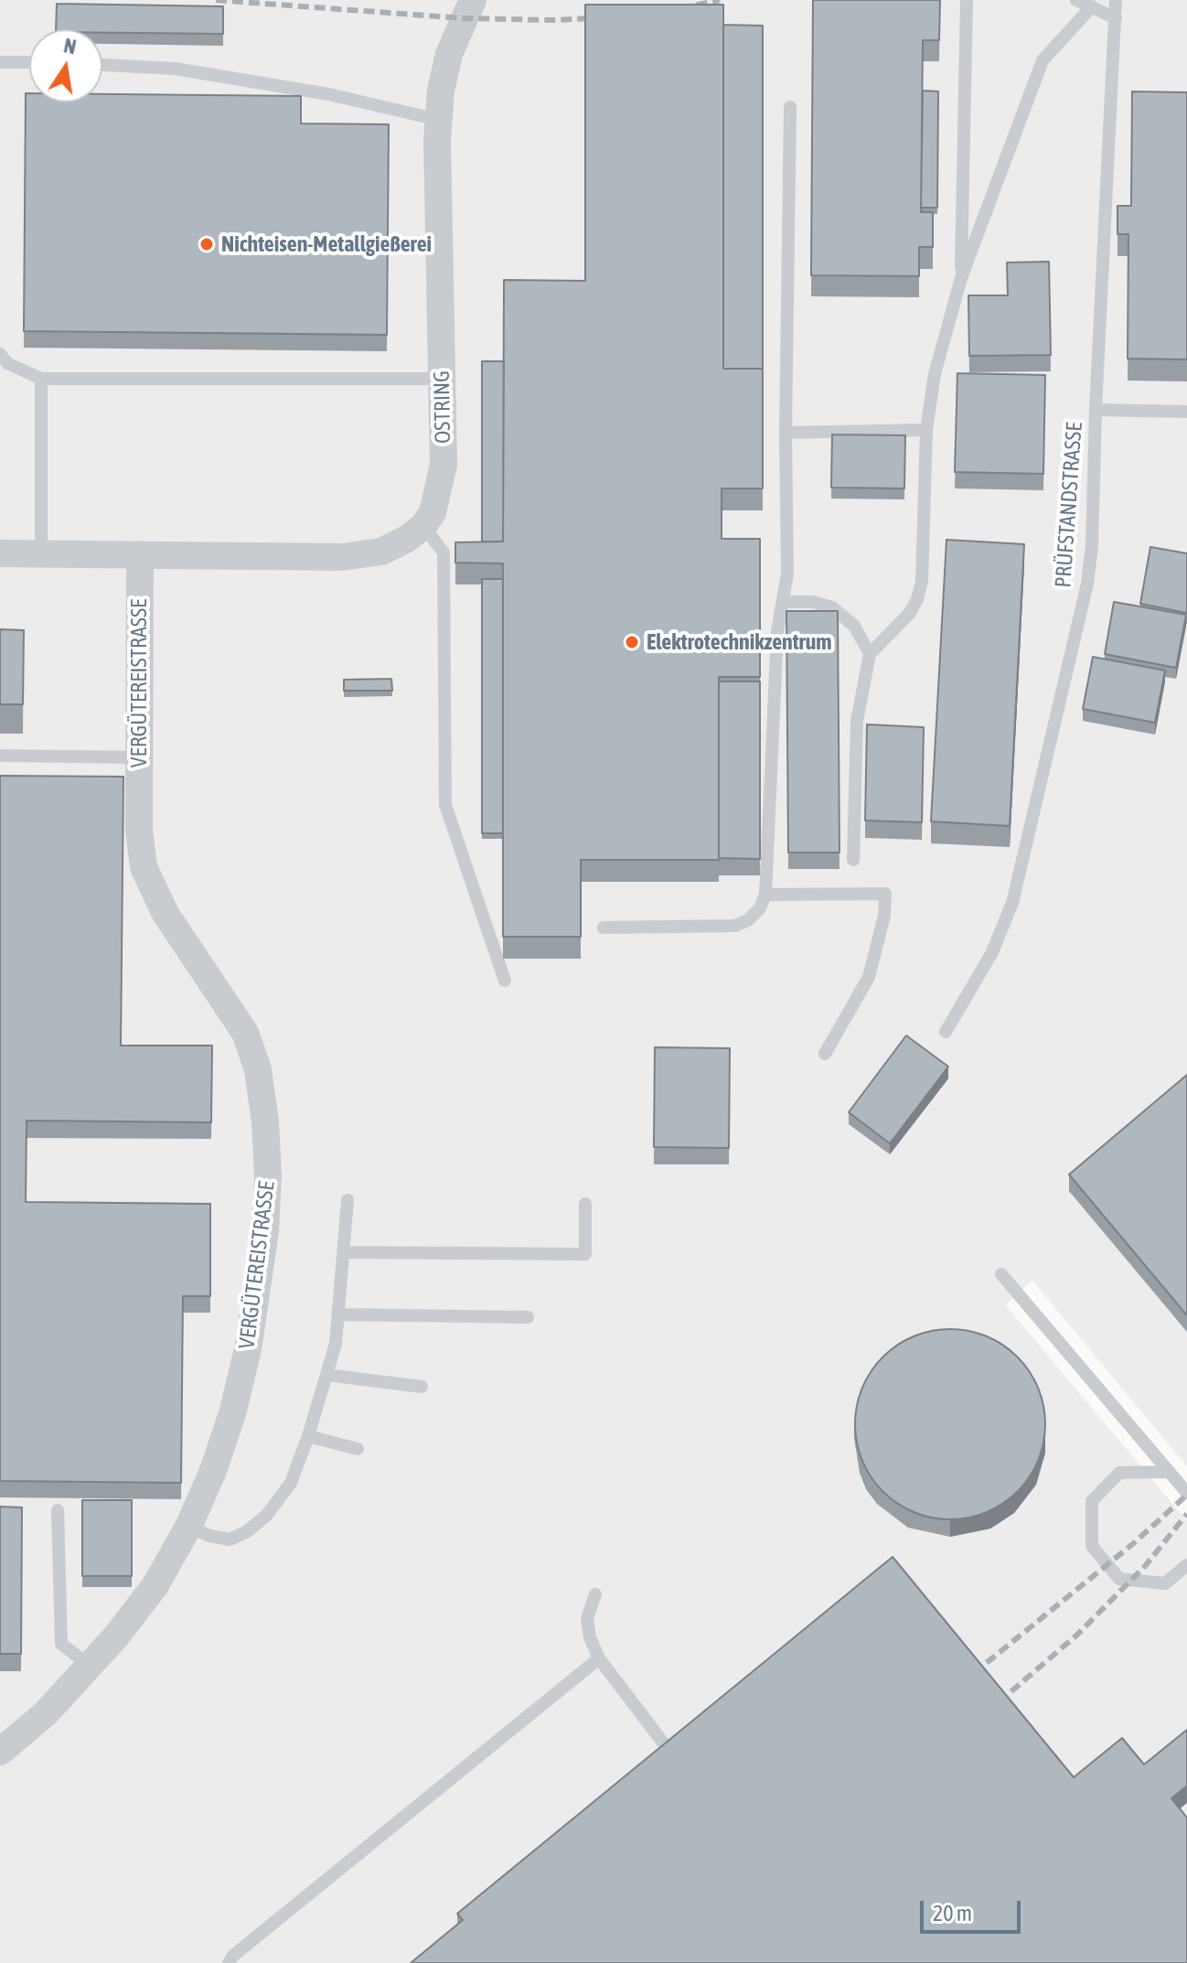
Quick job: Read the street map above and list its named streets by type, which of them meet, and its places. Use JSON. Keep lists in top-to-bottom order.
{
  "streets": {
    "street": ["OSTRING", "VERGÜTEREISTRASSE"],
    "lane": ["PRÜFSTANDSTRASSE"]
  },
  "places": ["Nichteisen-Metallgießerei", "Elektrotechnikzentrum"],
  "scale_bar": "20 m",
  "north": "top"
}
